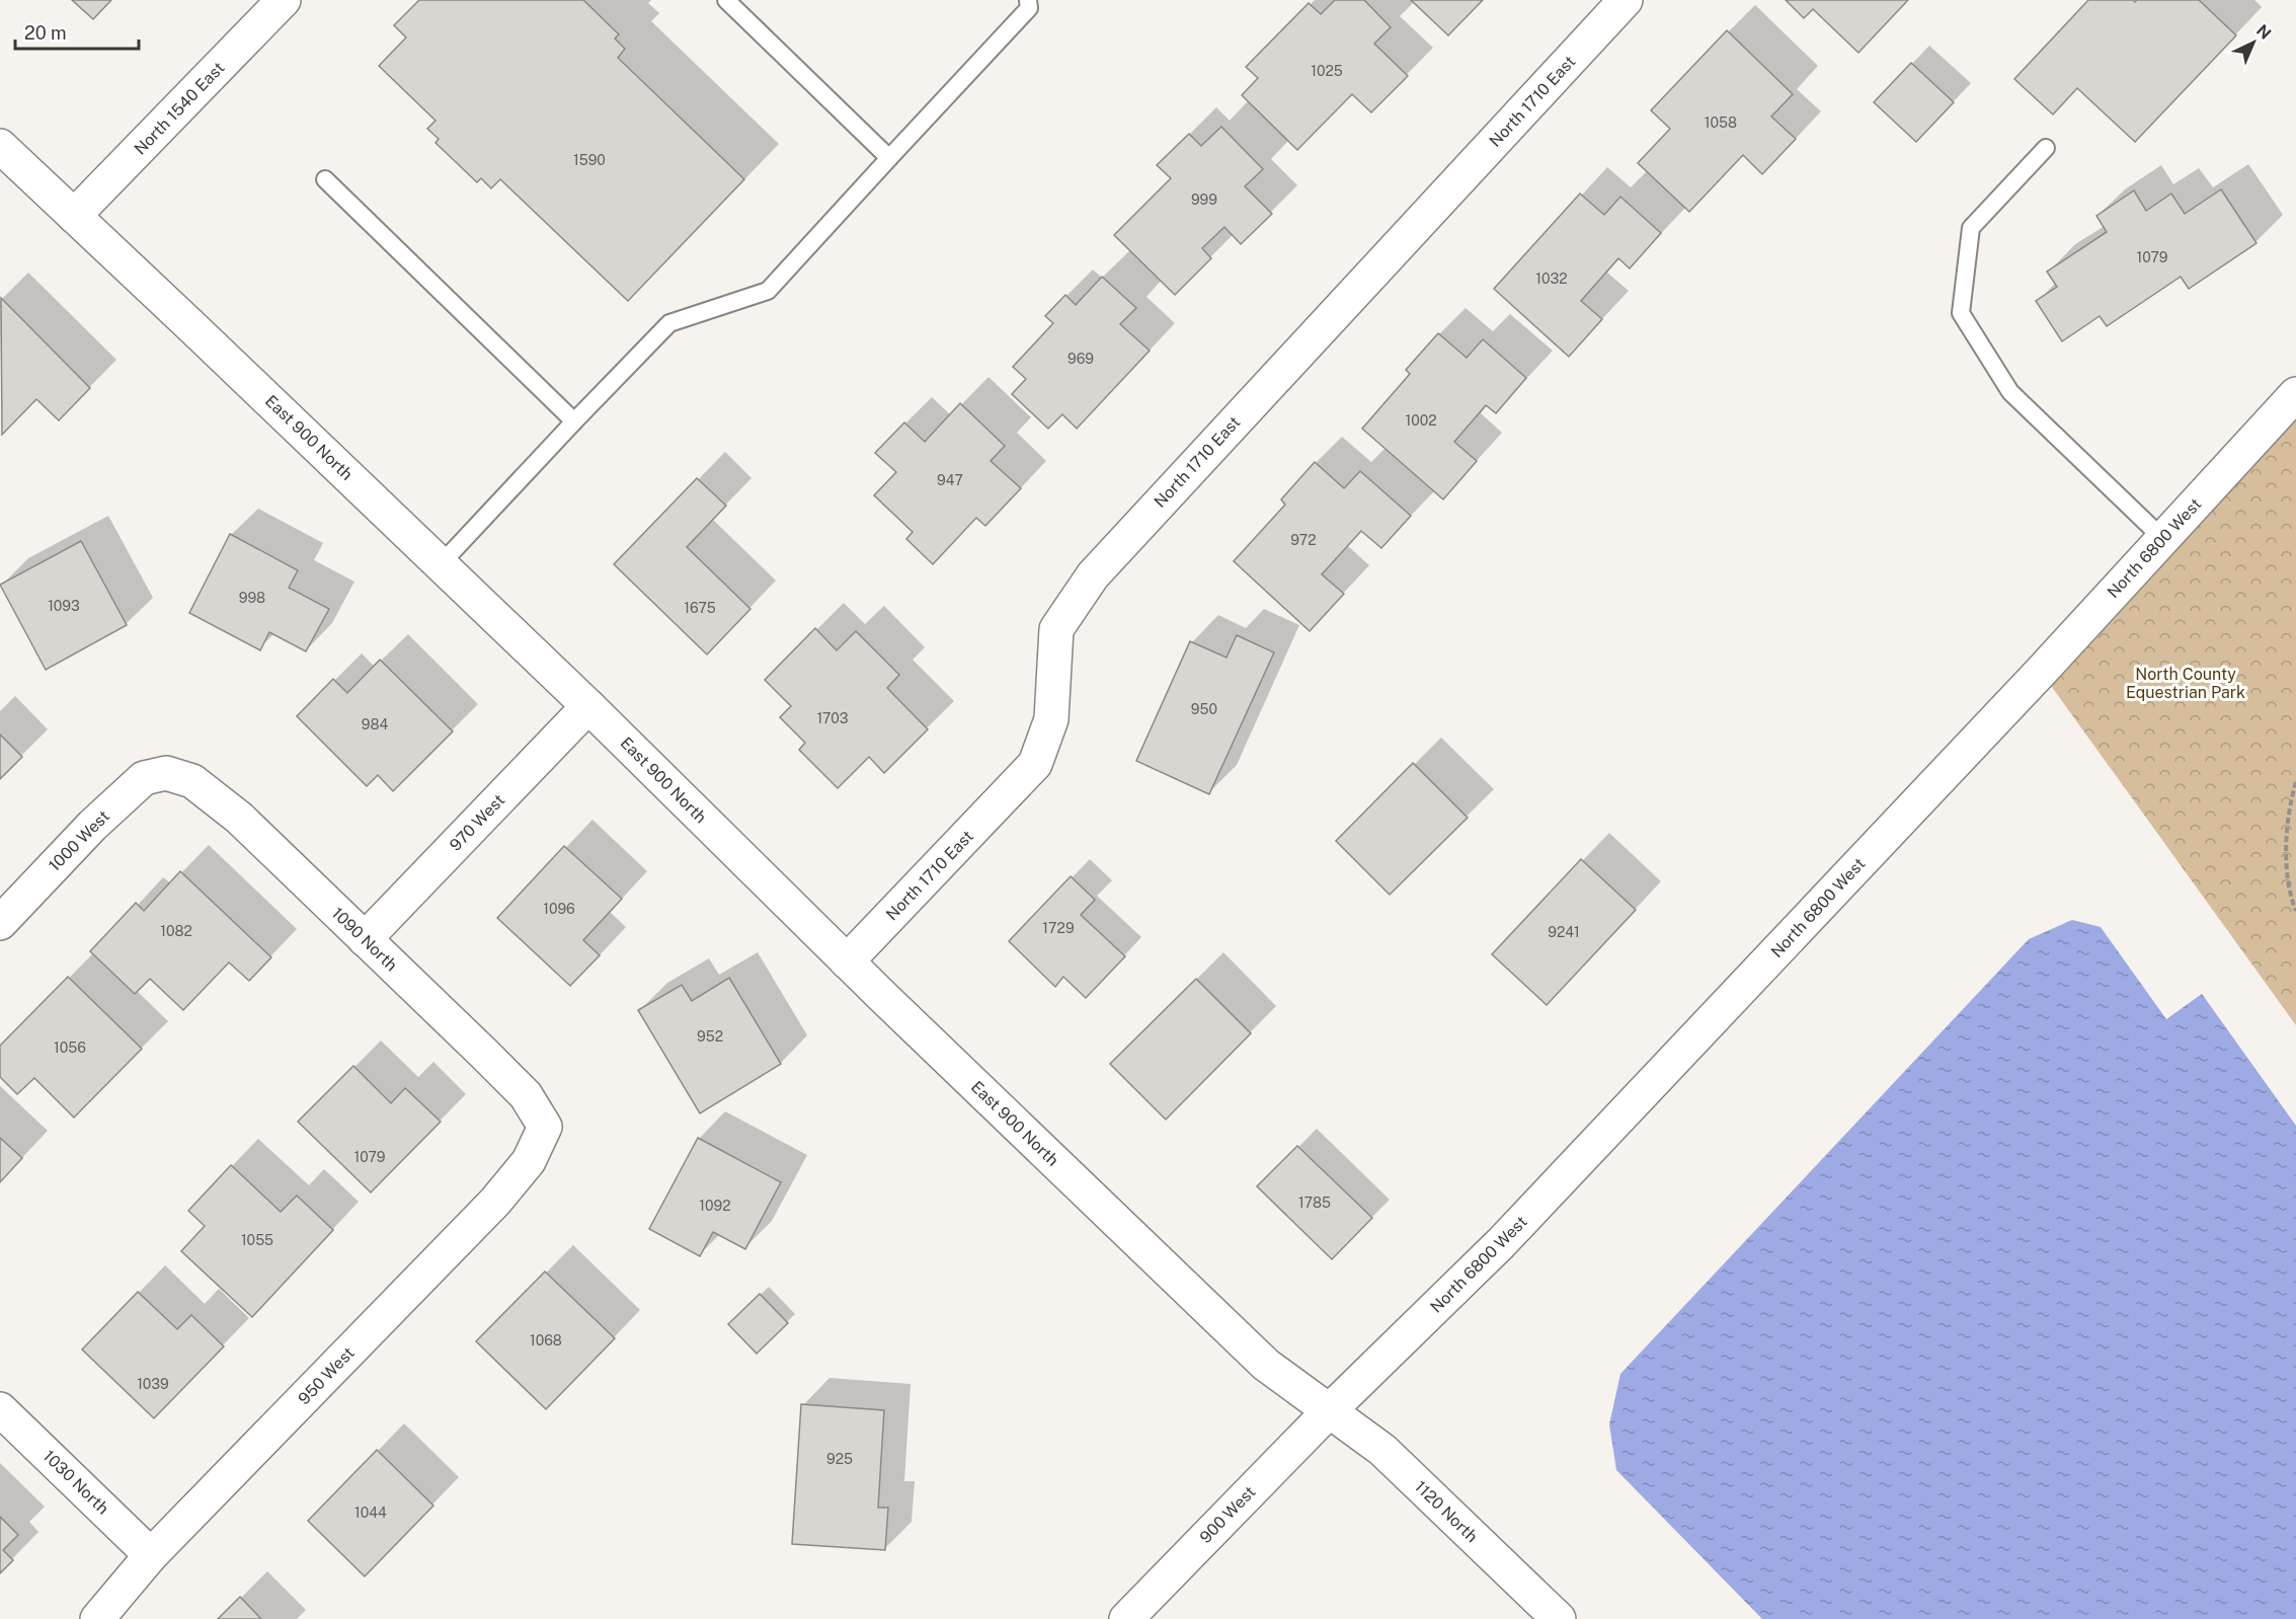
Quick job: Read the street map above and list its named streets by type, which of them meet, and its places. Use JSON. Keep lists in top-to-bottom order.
{
  "streets": {
    "street": [
      "North 1710 East",
      "North 1540 East",
      "East 900 North",
      "North 6800 West",
      "970 West",
      "1000 West",
      "1090 North",
      "950 West",
      "1030 North",
      "1120 North",
      "900 West"
    ]
  },
  "crossings": [
    ["North 1710 East", "East 900 North"],
    ["North 1540 East", "East 900 North"],
    ["East 900 North", "North 6800 West"],
    ["East 900 North", "970 West"],
    ["East 900 North", "1120 North"],
    ["East 900 North", "900 West"],
    ["North 6800 West", "1120 North"],
    ["North 6800 West", "900 West"],
    ["970 West", "1090 North"],
    ["1000 West", "1090 North"],
    ["1090 North", "950 West"],
    ["950 West", "1030 North"],
    ["1120 North", "900 West"]
  ],
  "parks": ["North County Equestrian Park"],
  "house_numbers": [
    "1025",
    "1058",
    "1590",
    "999",
    "1079",
    "1032",
    "969",
    "1002",
    "947",
    "972",
    "998",
    "1093",
    "1675",
    "950",
    "1703",
    "984",
    "1096",
    "1729",
    "1082",
    "9241",
    "952",
    "1056",
    "1079",
    "1785",
    "1092",
    "1055",
    "1068",
    "1039",
    "925",
    "1044"
  ],
  "scale_bar": "20 m",
  "north": "top right"
}
